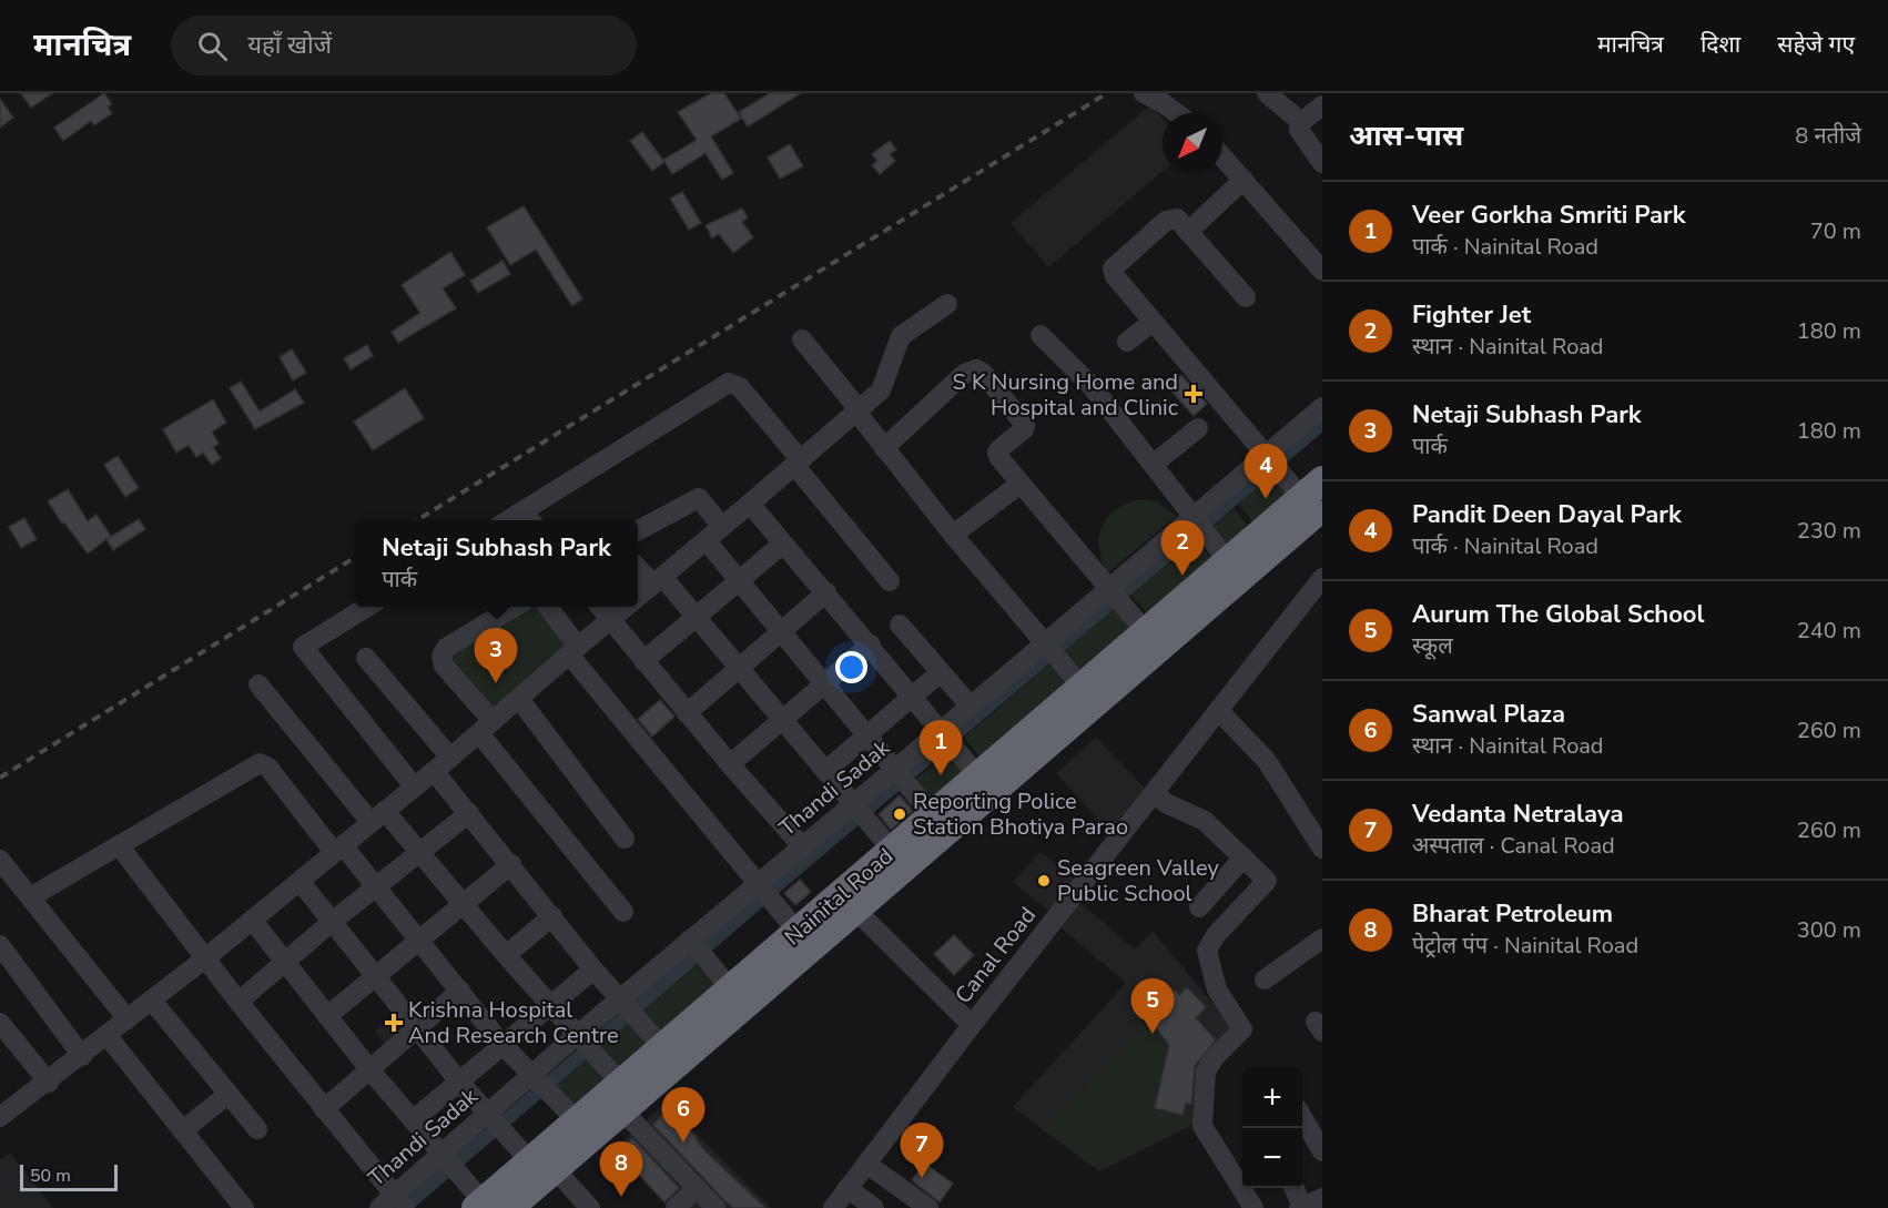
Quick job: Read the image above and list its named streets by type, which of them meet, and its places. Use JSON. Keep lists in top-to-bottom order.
{
  "streets": {
    "highway": ["Nainital Road"],
    "street": ["Thandi Sadak", "Canal Road"]
  },
  "places": {
    "health": ["S K Nursing Home and Hospital and Clinic", "Krishna Hospital And Research Centre"],
    "other": ["Reporting Police Station Bhotiya Parao", "Seagreen Valley Public School"]
  },
  "scale_bar": "50 m",
  "north": "bottom left",
  "page": {
    "header": "मानचित्र",
    "search": "यहाँ खोजें",
    "nav": ["मानचित्र", "दिशा", "सहेजे गए"],
    "heading": ["आस-पास", "8 नतीजे"],
    "list": [
      {
        "mark": "1",
        "name": "Veer Gorkha Smriti Park",
        "note": "पार्क · Nainital Road",
        "value": "70 m"
      },
      {
        "mark": "2",
        "name": "Fighter Jet",
        "note": "स्थान · Nainital Road",
        "value": "180 m"
      },
      {
        "mark": "3",
        "name": "Netaji Subhash Park",
        "note": "पार्क",
        "value": "180 m"
      },
      {
        "mark": "4",
        "name": "Pandit Deen Dayal Park",
        "note": "पार्क · Nainital Road",
        "value": "230 m"
      },
      {
        "mark": "5",
        "name": "Aurum The Global School",
        "note": "स्कूल",
        "value": "240 m"
      },
      {
        "mark": "6",
        "name": "Sanwal Plaza",
        "note": "स्थान · Nainital Road",
        "value": "260 m"
      },
      {
        "mark": "7",
        "name": "Vedanta Netralaya",
        "note": "अस्पताल · Canal Road",
        "value": "260 m"
      },
      {
        "mark": "8",
        "name": "Bharat Petroleum",
        "note": "पेट्रोल पंप · Nainital Road",
        "value": "300 m"
      }
    ],
    "pins": [
      "4",
      "2",
      "3",
      "1",
      "5",
      "6",
      "7",
      "8"
    ],
    "popup": ["Netaji Subhash Park", "पार्क"],
    "map_buttons": ["+", "−"],
    "scale": "50 m"
  }
}
